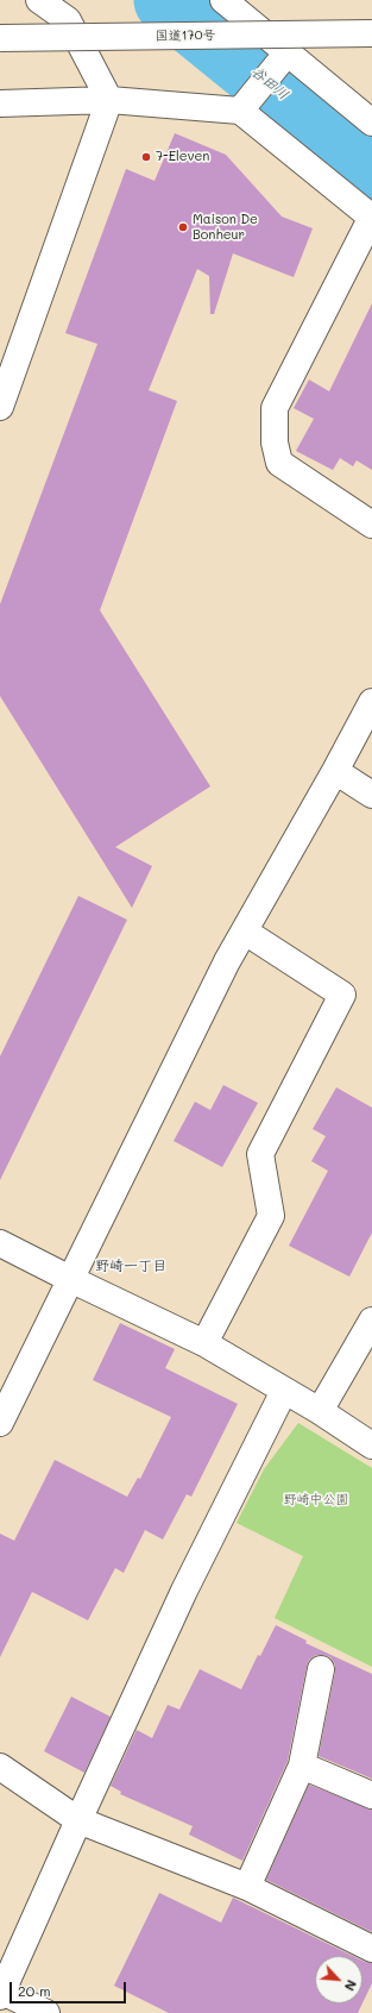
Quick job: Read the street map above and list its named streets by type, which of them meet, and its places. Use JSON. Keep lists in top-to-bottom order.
{
  "streets": {
    "main road": ["国道170号"]
  },
  "districts": ["野崎一丁目"],
  "water": ["谷田川"],
  "parks": ["野崎中公園"],
  "places": ["7-Eleven", "Maison De Bonheur"],
  "scale_bar": "20 m",
  "north": "bottom right"
}
